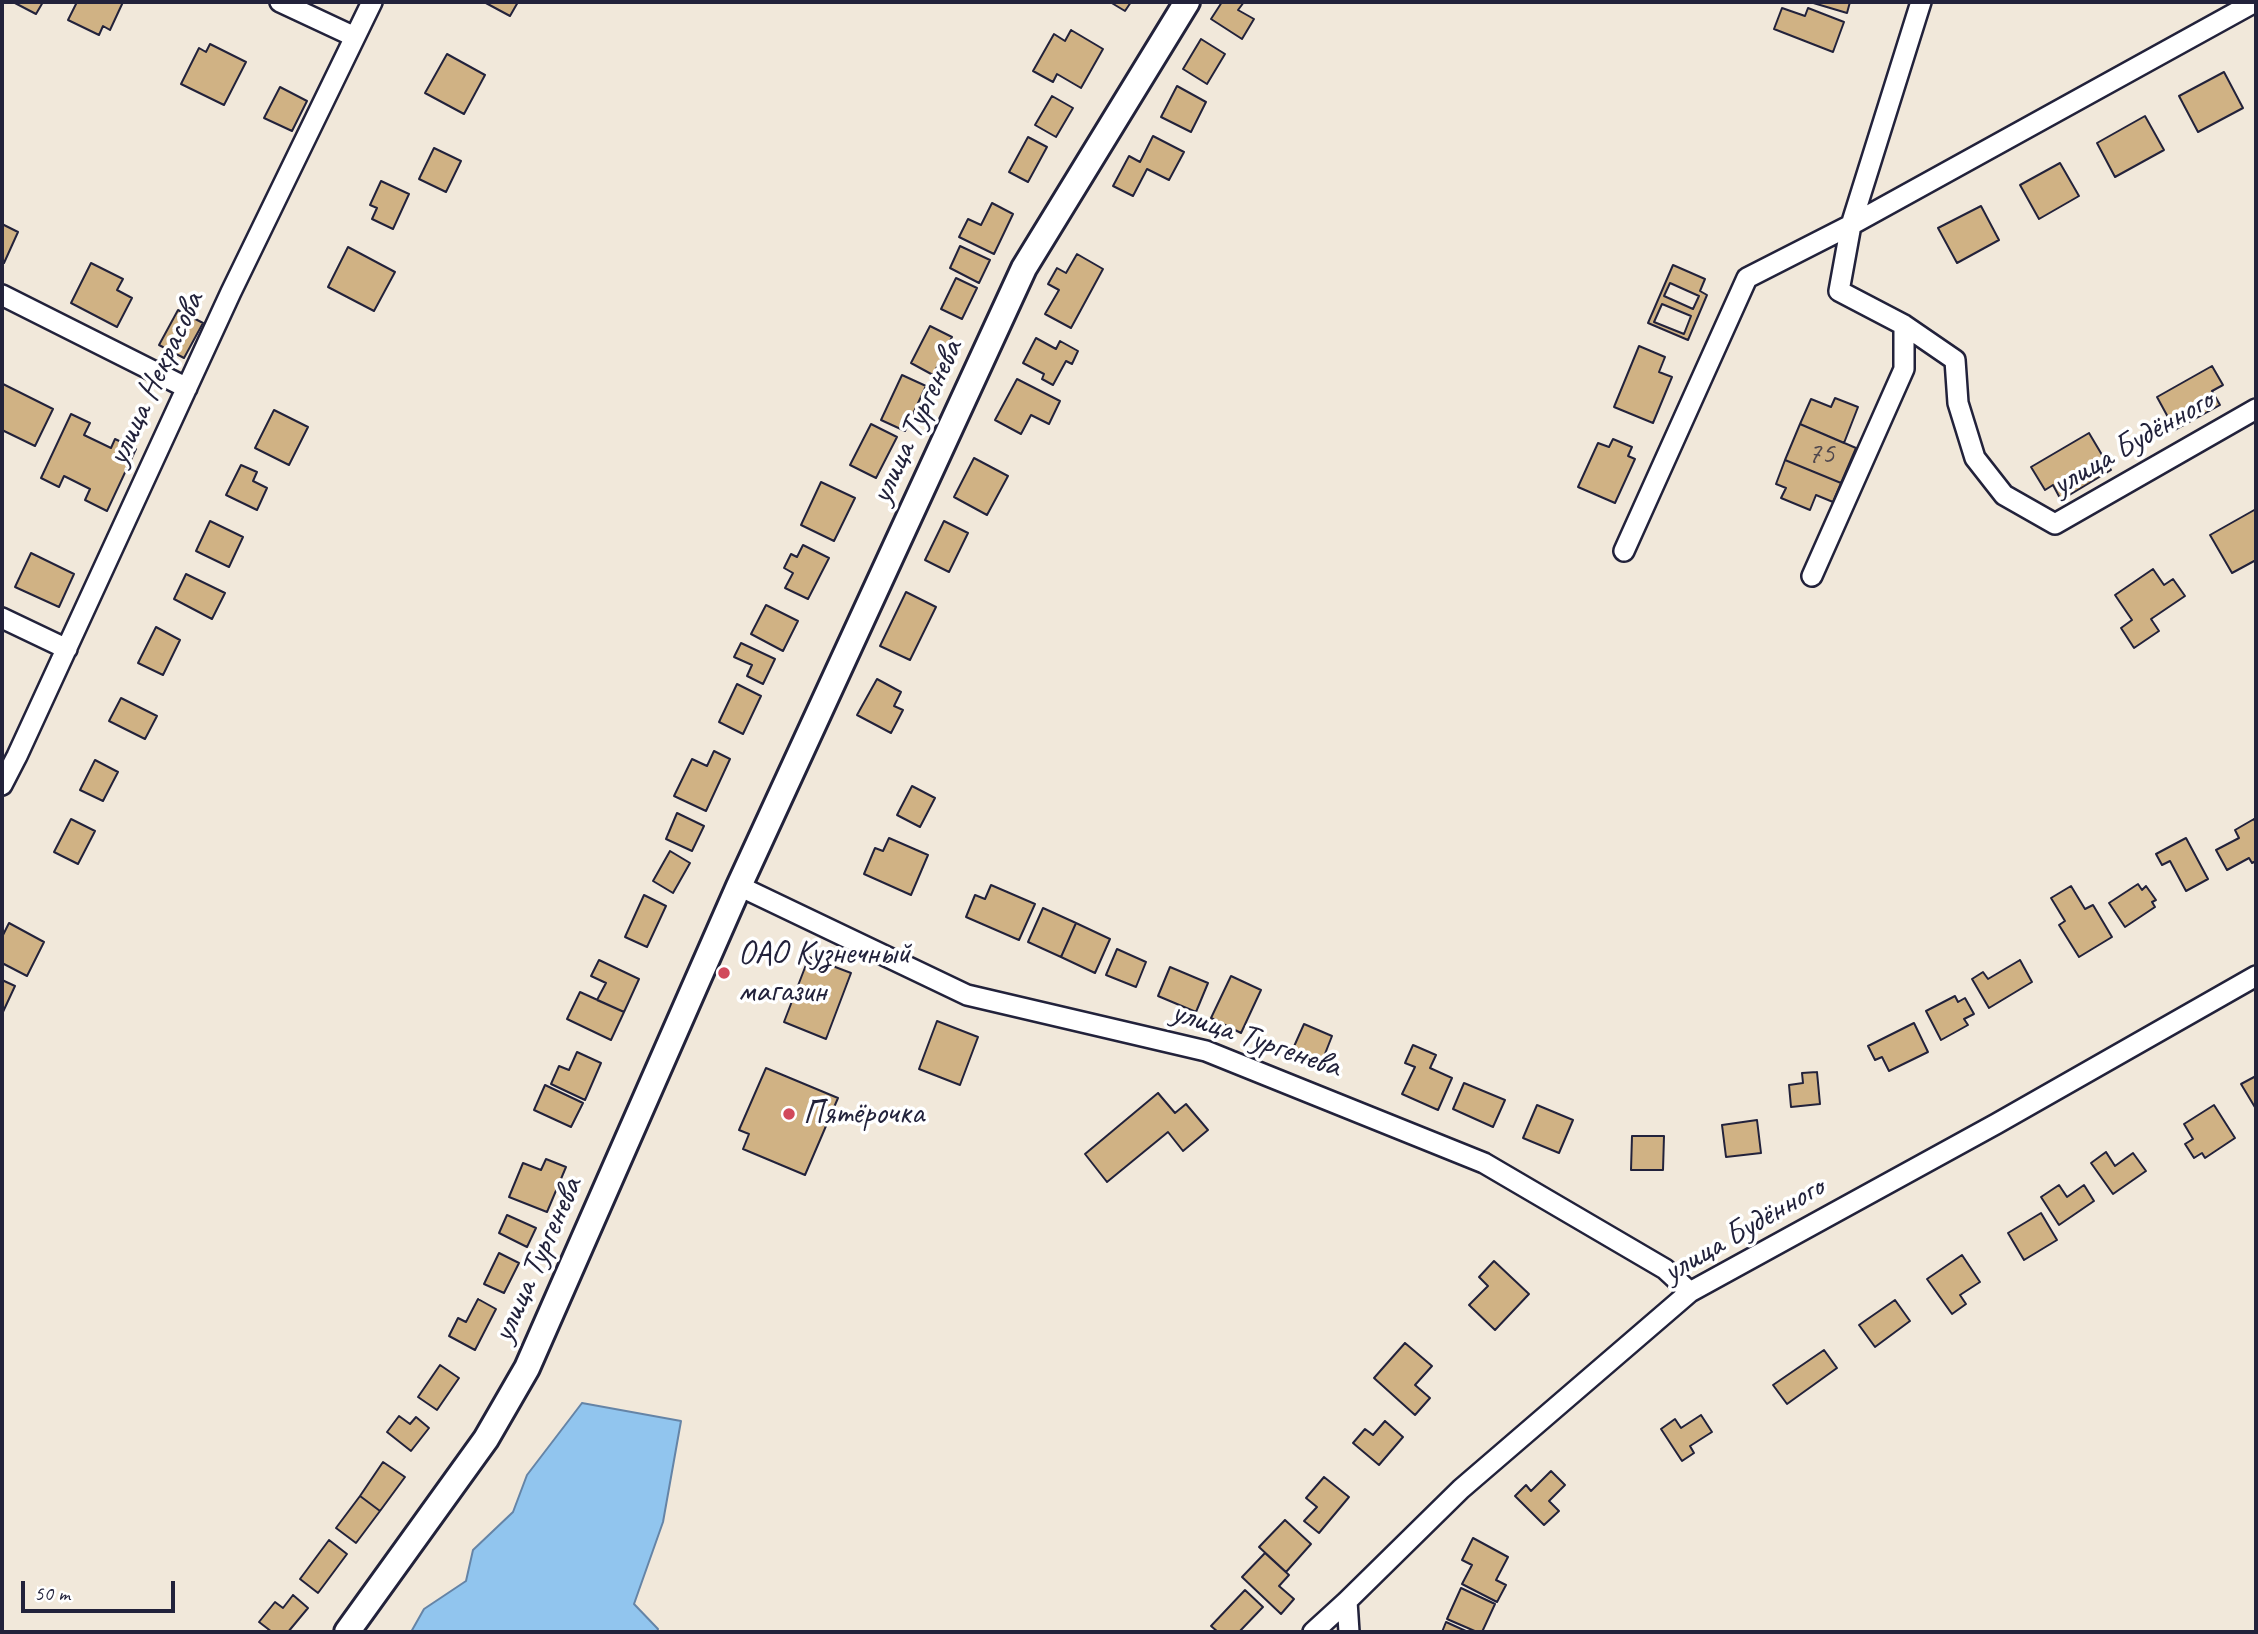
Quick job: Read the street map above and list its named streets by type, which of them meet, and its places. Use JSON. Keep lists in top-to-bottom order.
{
  "streets": {
    "street": ["улица Некрасова", "улица Тургенева", "улица Будённого"]
  },
  "crossings": [
    ["улица Тургенева", "улица Будённого"]
  ],
  "places": ["ОАО Кузнечный магазин", "Пятёрочка"],
  "house_numbers": ["75"],
  "scale_bar": "50 m"
}
